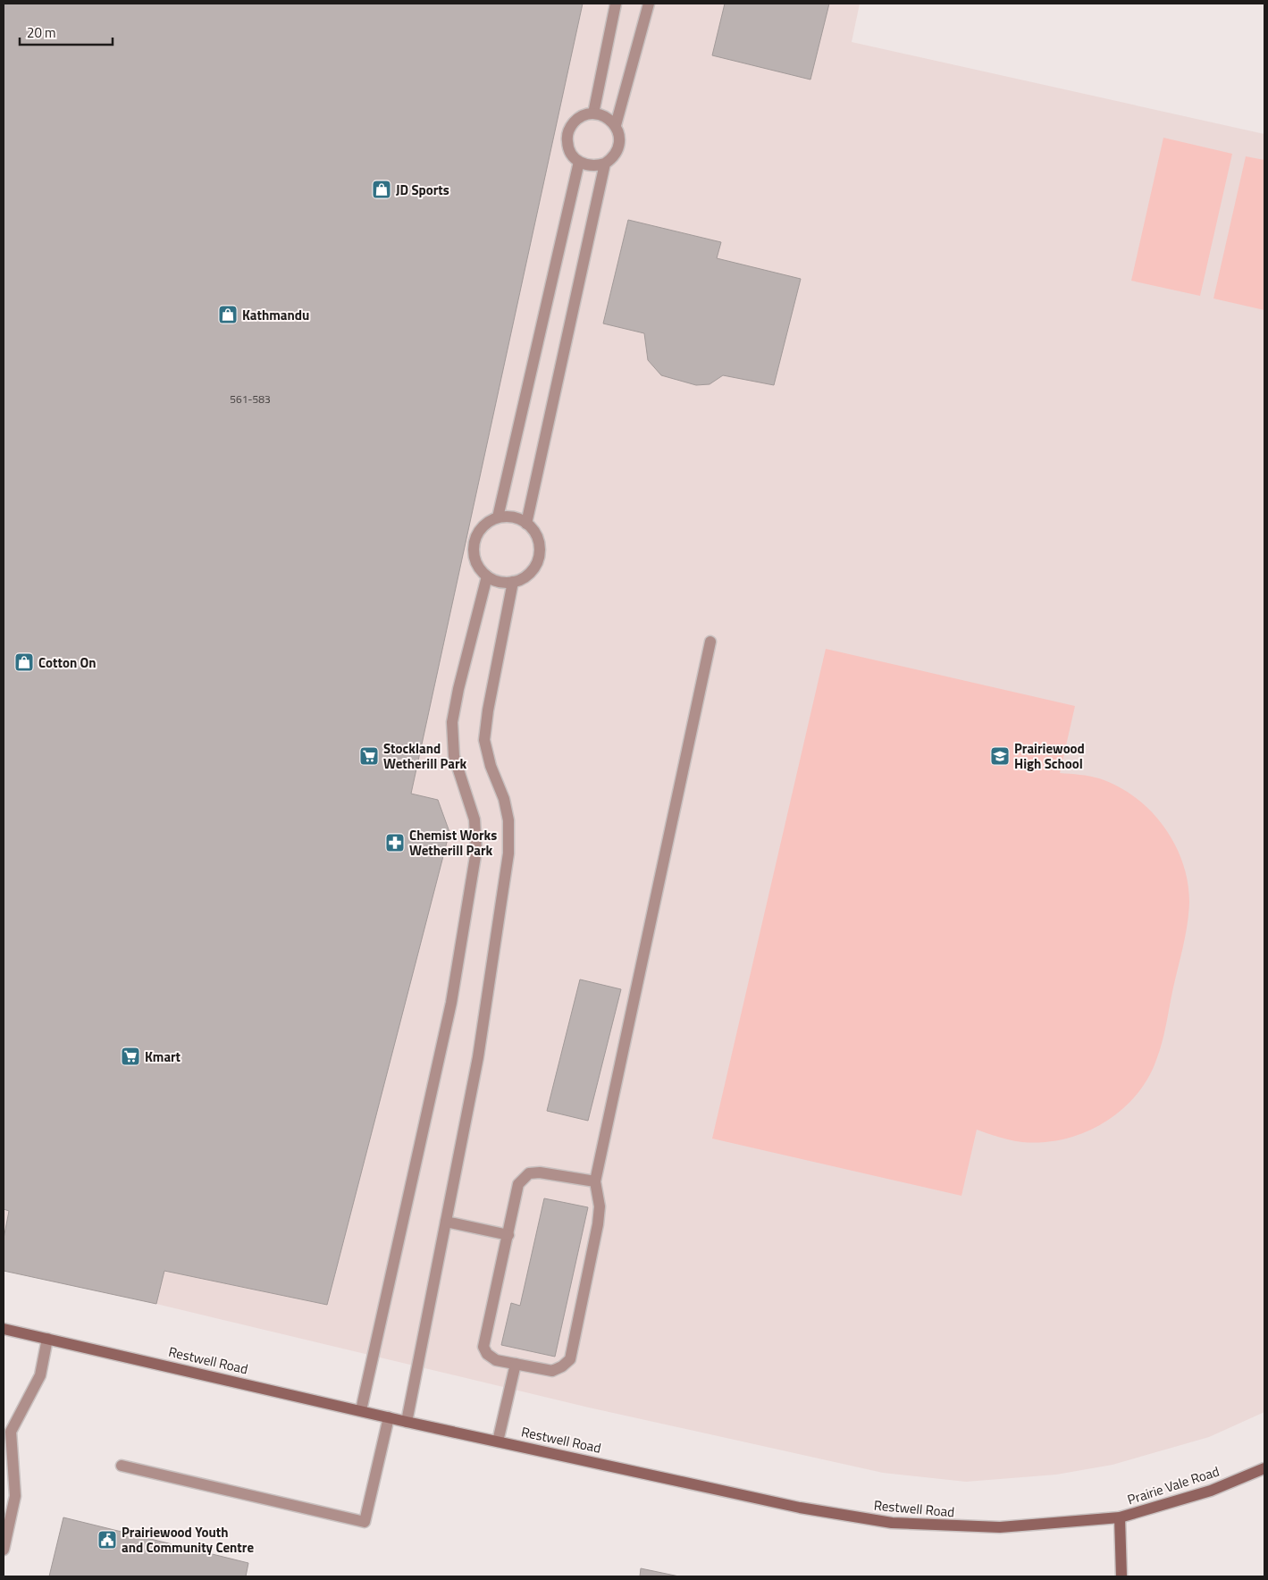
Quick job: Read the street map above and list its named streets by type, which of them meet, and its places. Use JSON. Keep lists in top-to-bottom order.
{
  "streets": {
    "main road": ["Restwell Road", "Prairie Vale Road"]
  },
  "crossings": [
    ["Restwell Road", "Prairie Vale Road"]
  ],
  "places": {
    "shop": ["JD Sports", "Kathmandu", "Cotton On"],
    "supermarket": ["Stockland Wetherill Park", "Kmart"],
    "school or university": ["Prairiewood High School"],
    "pharmacy": ["Chemist Works Wetherill Park"],
    "public building": ["Prairiewood Youth and Community Centre"]
  },
  "house_numbers": ["561-583"],
  "scale_bar": "20 m"
}
